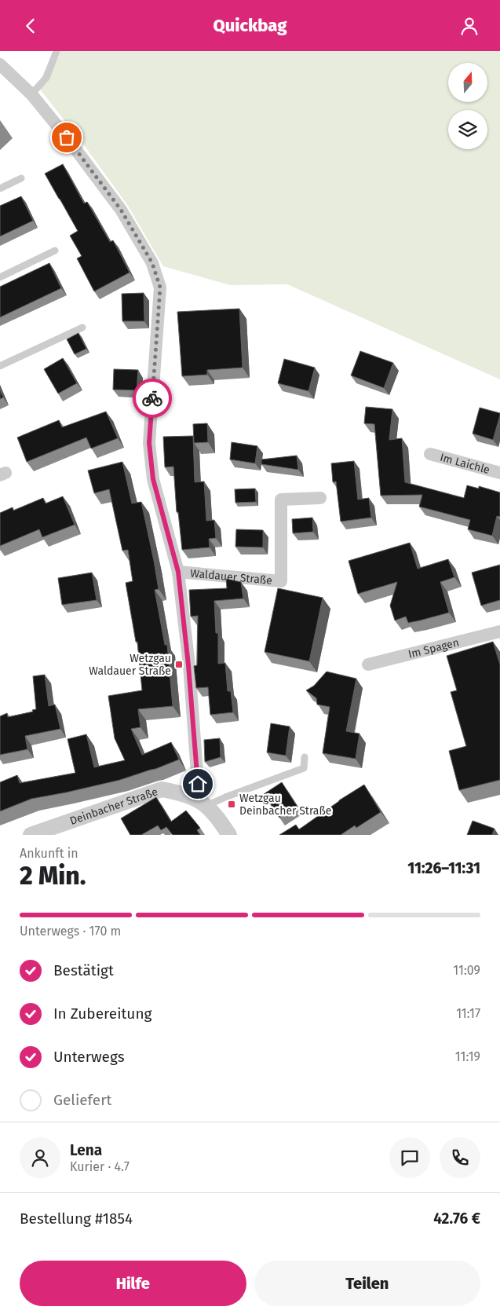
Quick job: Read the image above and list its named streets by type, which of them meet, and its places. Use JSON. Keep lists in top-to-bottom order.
{
  "streets": {
    "street": [
      "Im Laichle",
      "Waldauer Straße",
      "Im Spagen",
      "Deinbacher Straße"
    ]
  },
  "crossings": [
    ["Waldauer Straße", "Deinbacher Straße"]
  ],
  "places": {
    "transit": ["Wetzgau Waldauer Straße", "Wetzgau Deinbacher Straße"]
  },
  "north": "top",
  "page": {
    "header": "Quickbag",
    "heading": ["2 Min.", "Ankunft in", "11:26–11:31"],
    "panel": [
      "Lena",
      "Kurier · 4.7",
      "Bestellung #1854",
      "42.76 €"
    ],
    "bar": "Unterwegs · 170 m",
    "list": [
      ["Bestätigt", "11:09"],
      ["In Zubereitung", "11:17"],
      ["Unterwegs", "11:19"],
      "Geliefert"
    ],
    "buttons": ["Hilfe", "Teilen"]
  }
}
